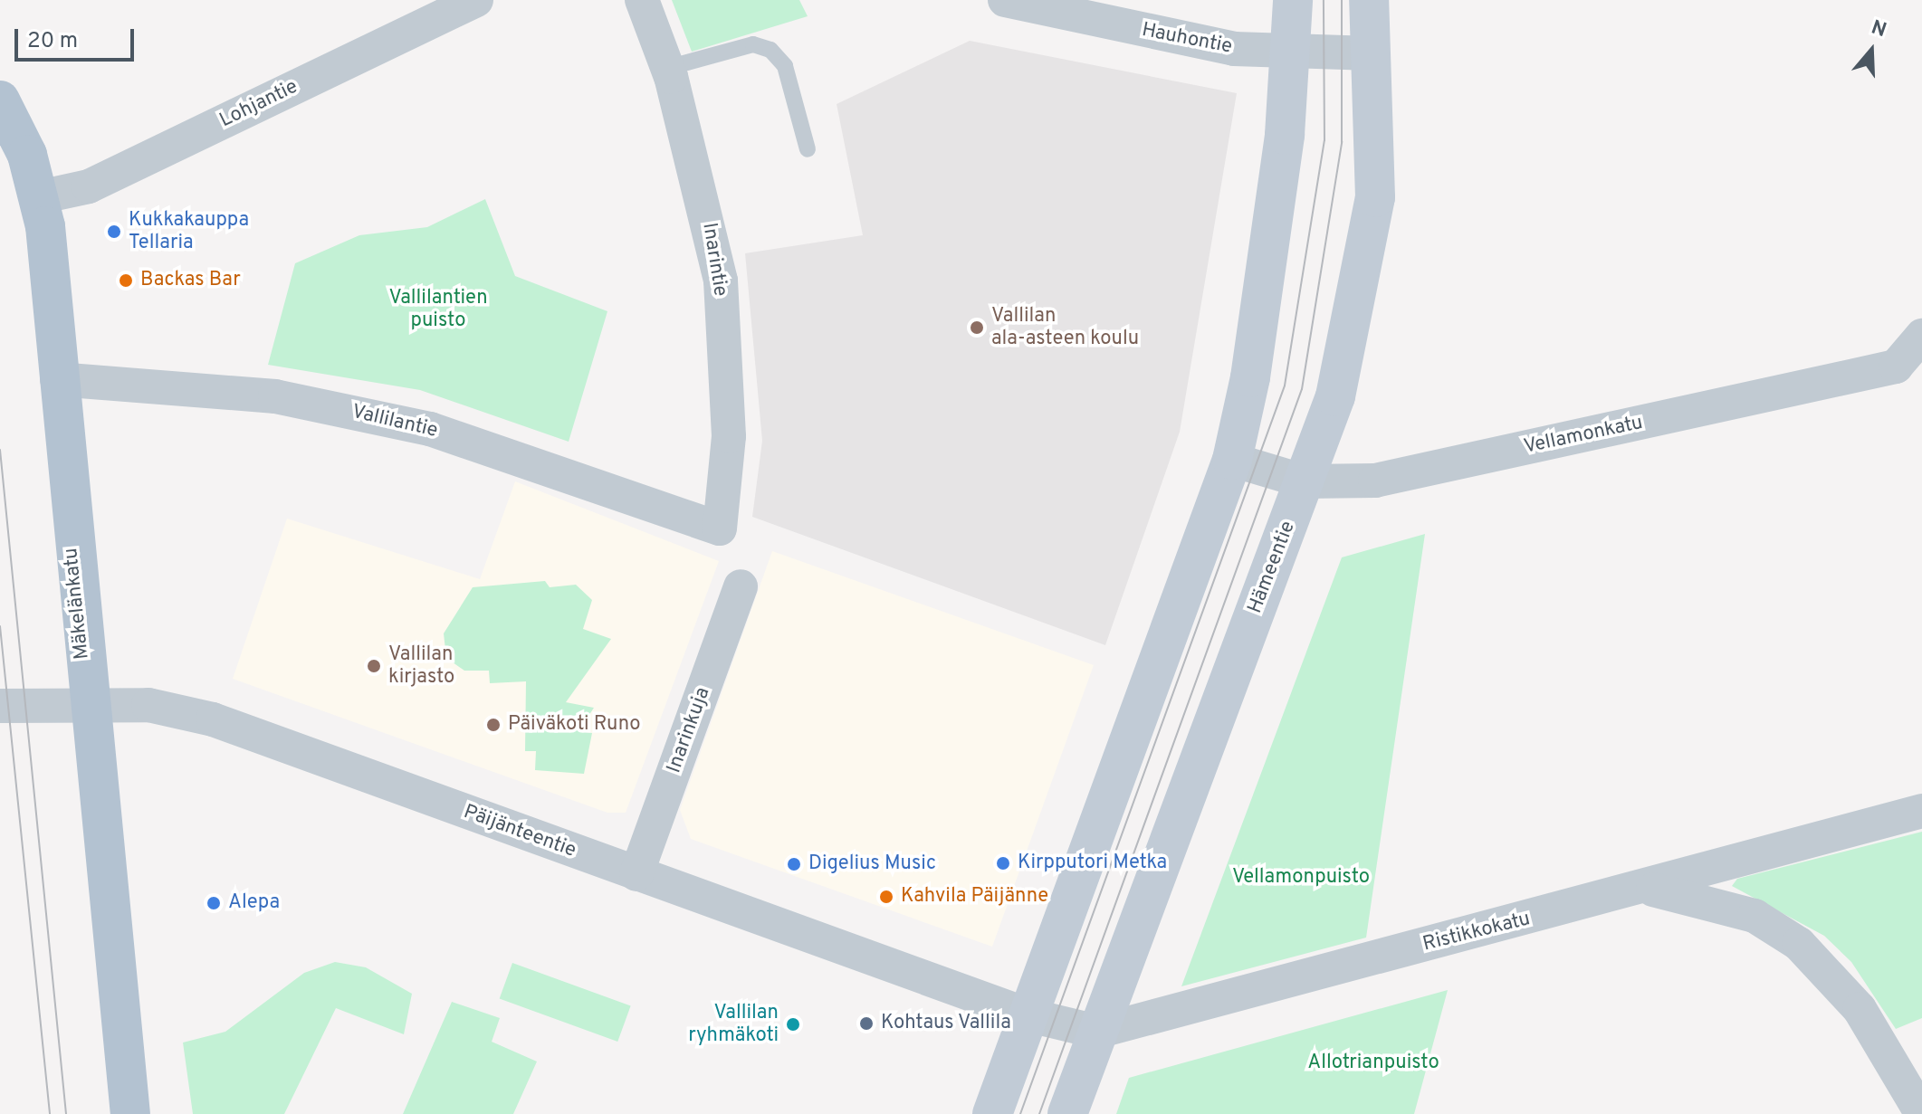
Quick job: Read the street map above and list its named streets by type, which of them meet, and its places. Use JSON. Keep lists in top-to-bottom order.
{
  "streets": {
    "main road": ["Hämeentie", "Mäkelänkatu"],
    "street": [
      "Hauhontie",
      "Lohjantie",
      "Inarintie",
      "Vallilantie",
      "Vellamonkatu",
      "Inarinkuja",
      "Päijänteentie",
      "Ristikkokatu"
    ]
  },
  "crossings": [
    ["Hauhontie", "Hämeentie"],
    ["Lohjantie", "Mäkelänkatu"],
    ["Inarintie", "Vallilantie"],
    ["Vallilantie", "Mäkelänkatu"],
    ["Vellamonkatu", "Hämeentie"],
    ["Hämeentie", "Ristikkokatu"],
    ["Mäkelänkatu", "Päijänteentie"],
    ["Inarinkuja", "Päijänteentie"],
    ["Päijänteentie", "Ristikkokatu"]
  ],
  "parks": ["Vallilantien puisto", "Vellamonpuisto", "Allotrianpuisto"],
  "places": [
    "Kukkakauppa Tellaria",
    "Backas Bar",
    "Vallilan ala-asteen koulu",
    "Vallilan kirjasto",
    "Päiväkoti Runo",
    "Kirpputori Metka",
    "Digelius Music",
    "Kahvila Päijänne",
    "Alepa",
    "Kohtaus Vallila",
    "Vallilan ryhmäkoti"
  ],
  "scale_bar": "20 m",
  "north": "top"
}
